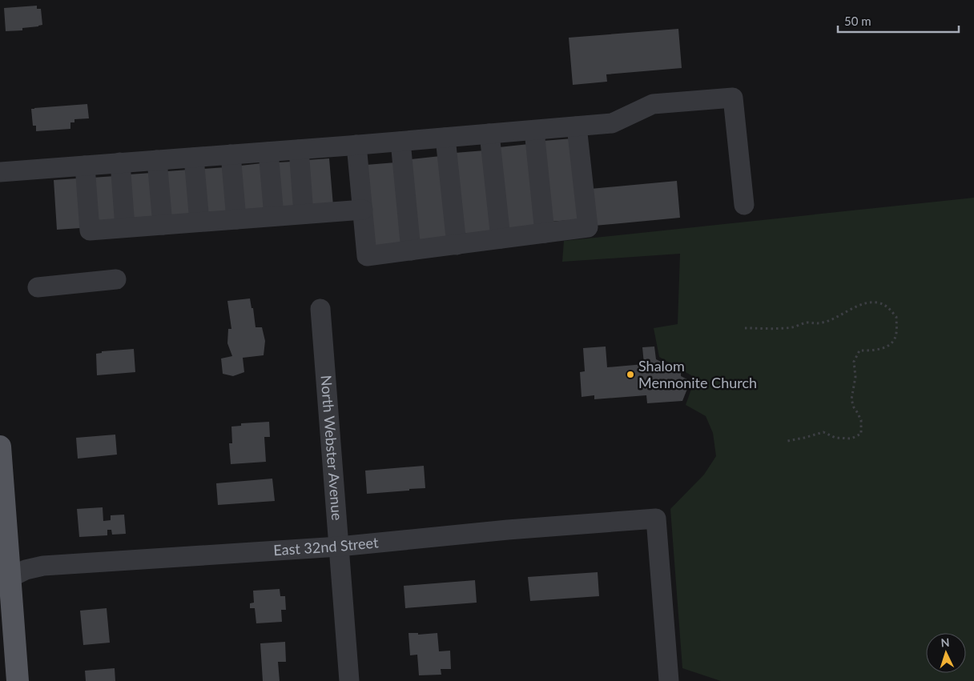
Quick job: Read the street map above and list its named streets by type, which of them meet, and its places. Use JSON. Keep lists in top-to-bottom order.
{
  "streets": {
    "street": ["North Webster Avenue", "East 32nd Street"]
  },
  "crossings": [
    ["North Webster Avenue", "East 32nd Street"]
  ],
  "places": ["Shalom Mennonite Church"],
  "scale_bar": "50 m",
  "north": "top"
}
